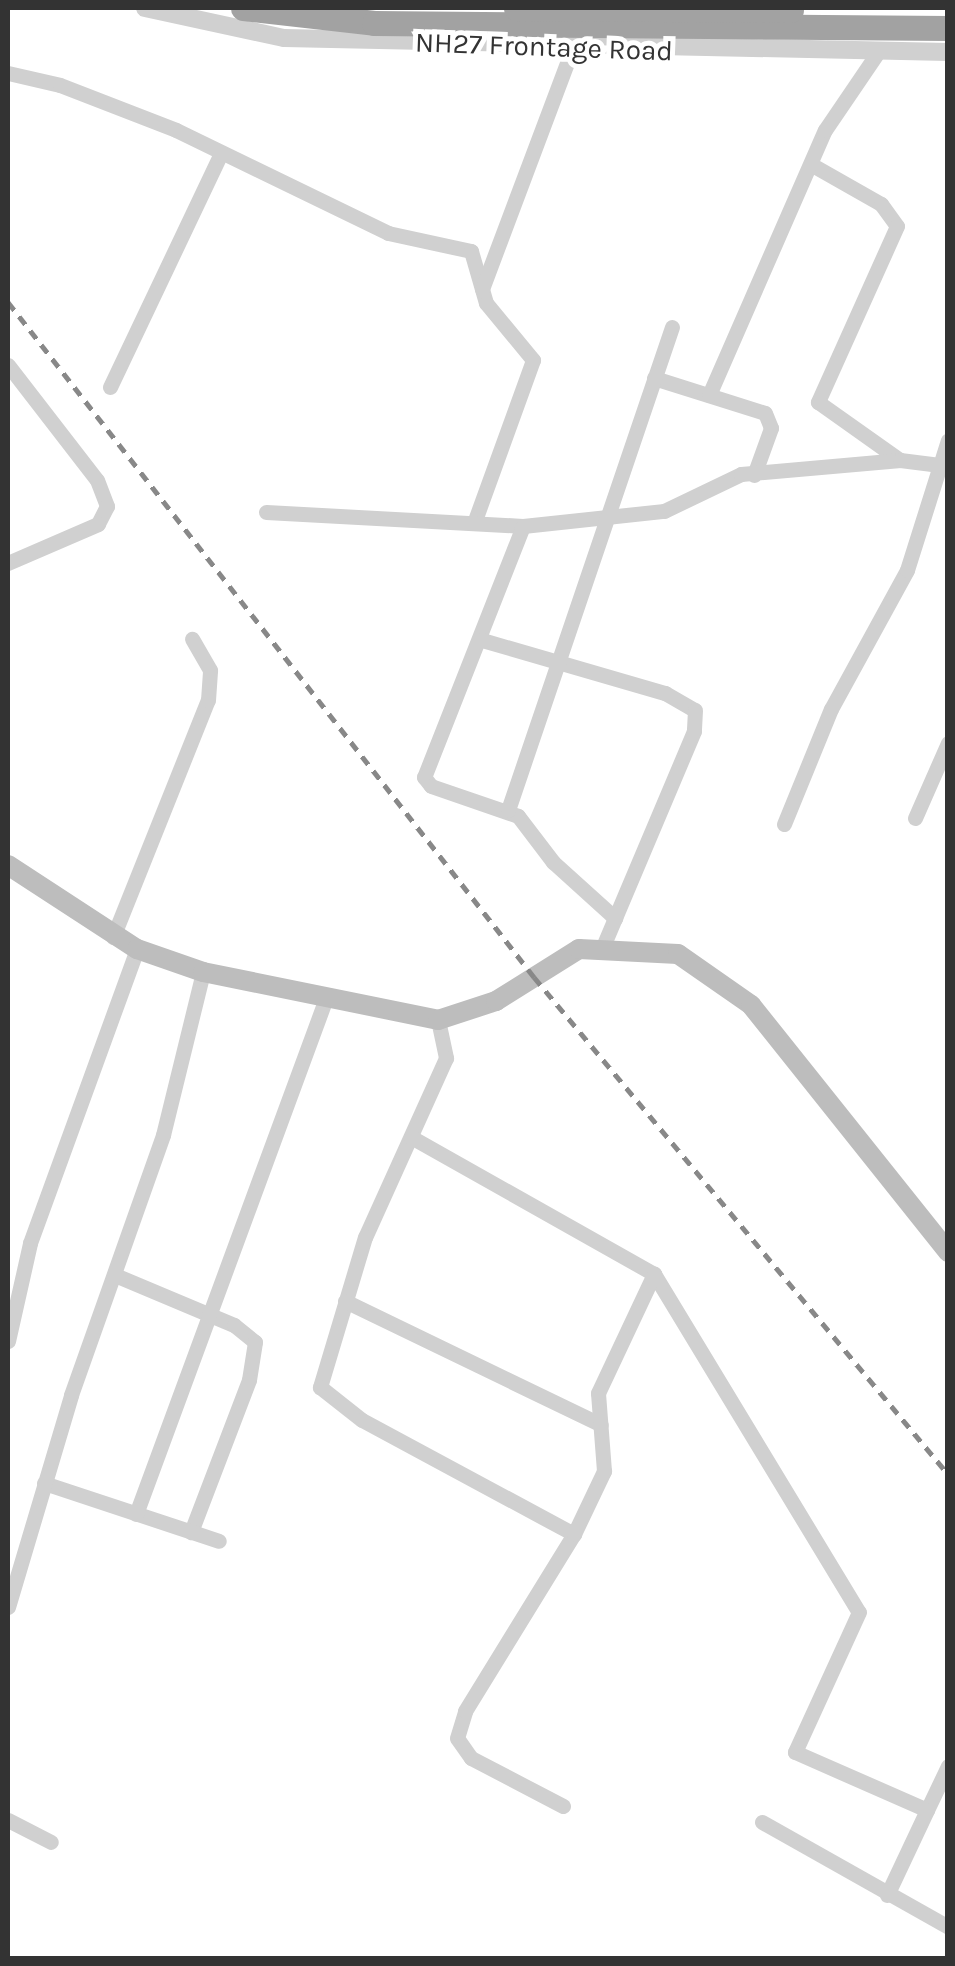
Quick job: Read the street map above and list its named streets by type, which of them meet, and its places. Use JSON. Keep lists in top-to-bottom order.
{
  "streets": {
    "street": ["NH27 Frontage Road"]
  }
}
